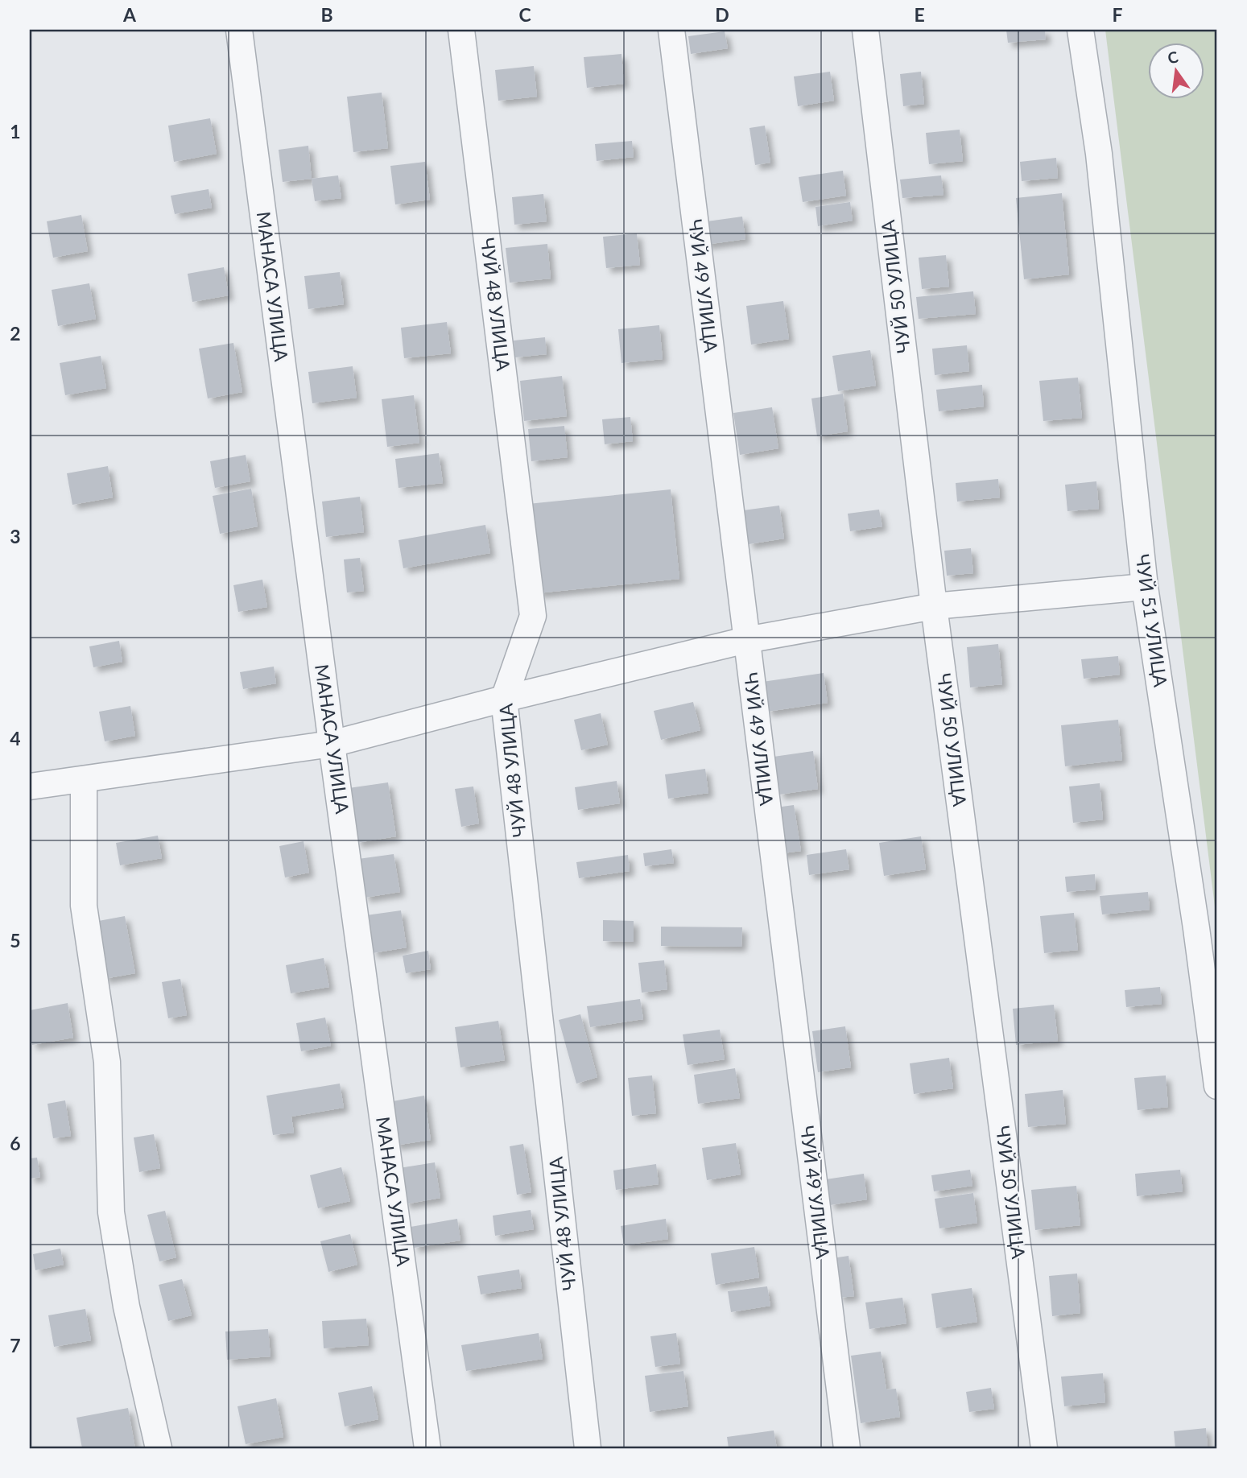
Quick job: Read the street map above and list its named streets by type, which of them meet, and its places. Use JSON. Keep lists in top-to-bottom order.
{
  "streets": {
    "street": [
      "ЧУЙ 49 УЛИЦА",
      "МАНАСА УЛИЦА",
      "ЧУЙ 50 УЛИЦА",
      "ЧУЙ 48 УЛИЦА",
      "ЧУЙ 51 УЛИЦА"
    ]
  },
  "north": "top",
  "grid": {
    "columns": [
      "A",
      "B",
      "C",
      "D",
      "E",
      "F"
    ],
    "rows": [
      "1",
      "2",
      "3",
      "4",
      "5",
      "6",
      "7"
    ]
  }
}
